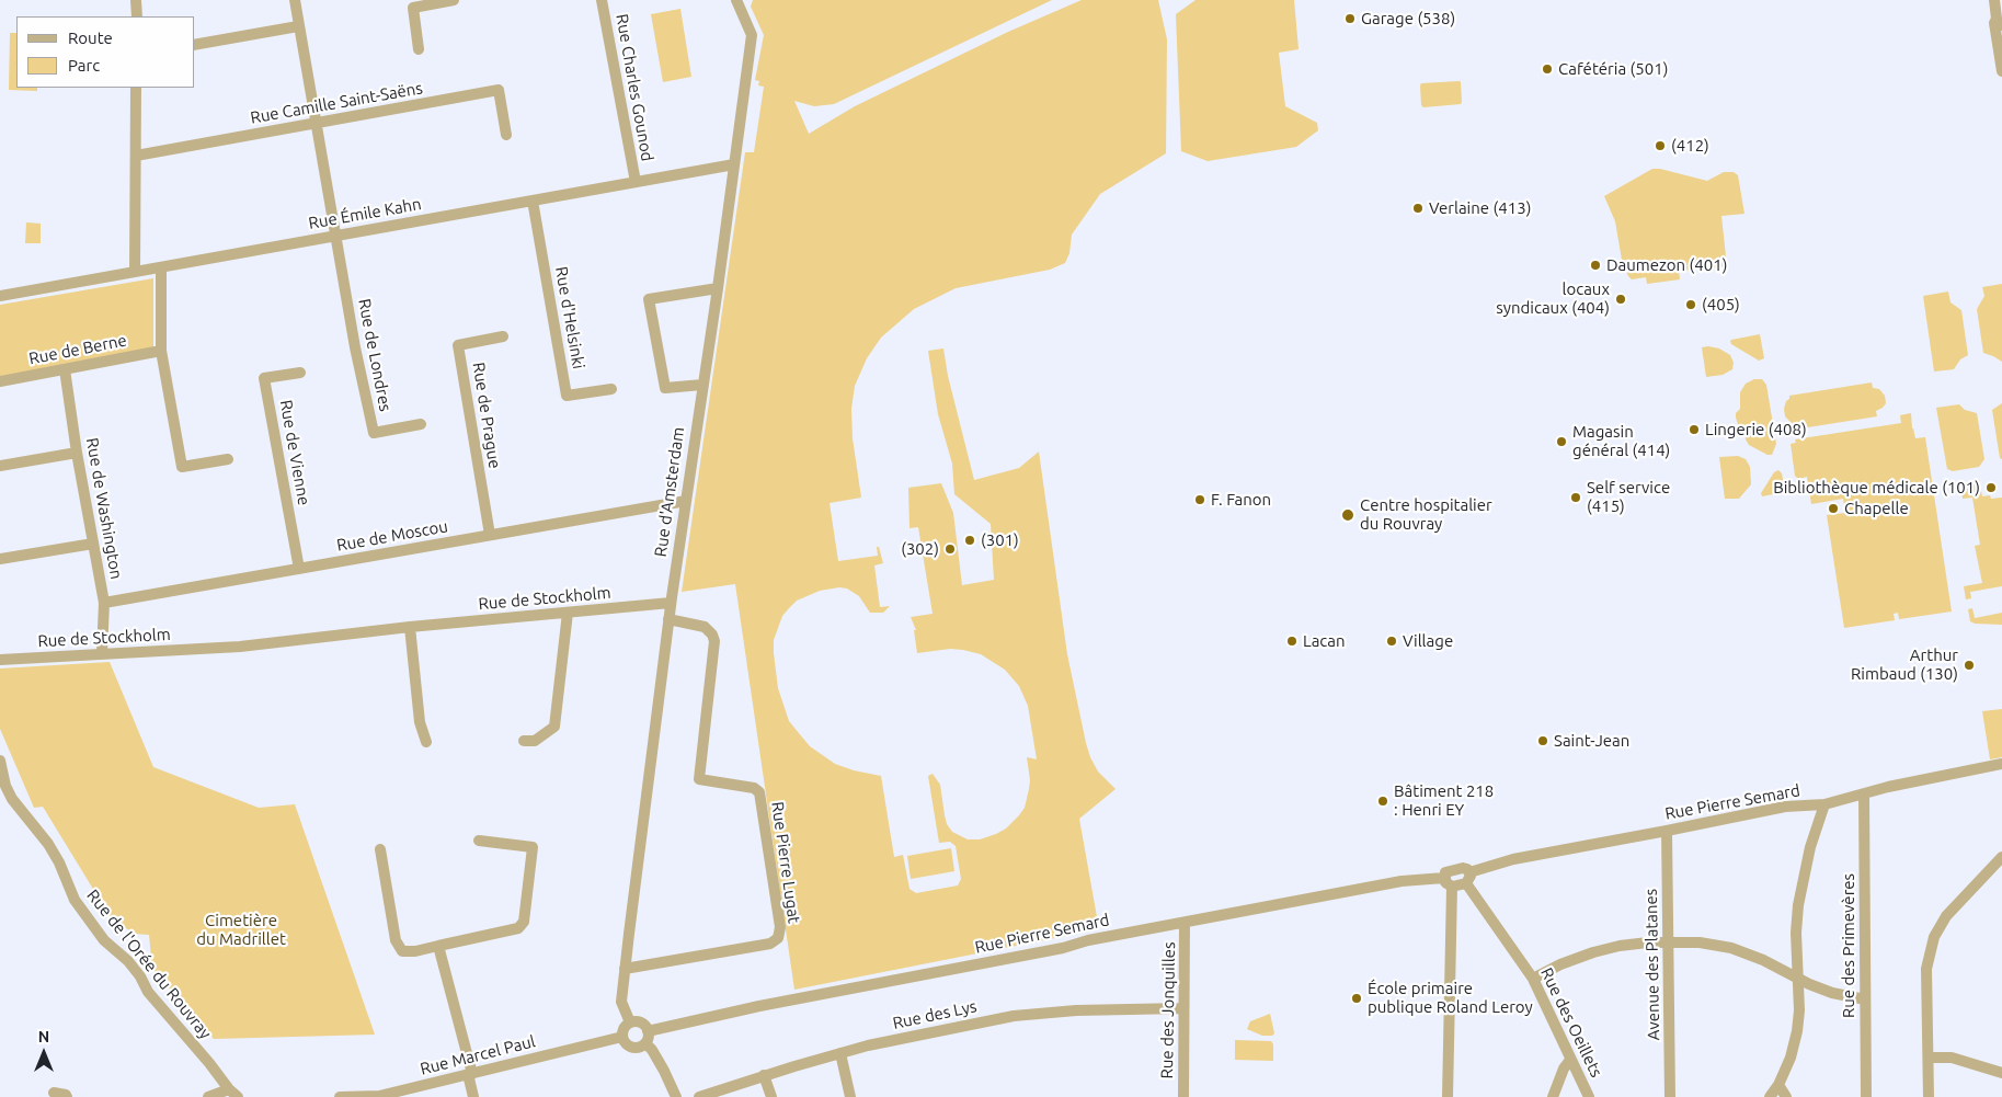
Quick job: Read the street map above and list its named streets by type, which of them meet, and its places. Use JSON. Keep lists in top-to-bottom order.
{
  "streets": {
    "street": [
      "Rue Charles Gounod",
      "Rue Camille Saint-Saëns",
      "Rue Émile Kahn",
      "Rue d'Helsinki",
      "Rue de Berne",
      "Rue de Londres",
      "Rue de Prague",
      "Rue de Vienne",
      "Rue d'Amsterdam",
      "Rue de Washington",
      "Rue de Moscou",
      "Rue de Stockholm",
      "Rue Pierre Semard",
      "Rue Pierre Lugat",
      "Rue des Primevères",
      "Rue de l'Orée du Rouvray",
      "Avenue des Platanes",
      "Rue des Jonquilles",
      "Rue des Lys",
      "Rue des Oeillets",
      "Rue Marcel Paul"
    ]
  },
  "crossings": [
    ["Rue Charles Gounod", "Rue Émile Kahn"],
    ["Rue Émile Kahn", "Rue d'Helsinki"],
    ["Rue Émile Kahn", "Rue de Londres"],
    ["Rue Émile Kahn", "Rue d'Amsterdam"],
    ["Rue de Berne", "Rue de Washington"],
    ["Rue de Prague", "Rue de Moscou"],
    ["Rue de Vienne", "Rue de Moscou"],
    ["Rue d'Amsterdam", "Rue de Moscou"],
    ["Rue d'Amsterdam", "Rue de Stockholm"],
    ["Rue de Washington", "Rue de Moscou"],
    ["Rue de Washington", "Rue de Stockholm"],
    ["Rue Pierre Semard", "Rue des Primevères"],
    ["Rue Pierre Semard", "Avenue des Platanes"],
    ["Rue Pierre Semard", "Rue des Jonquilles"],
    ["Rue Pierre Semard", "Rue des Oeillets"],
    ["Rue Pierre Semard", "Rue Marcel Paul"],
    ["Rue des Jonquilles", "Rue des Lys"]
  ],
  "parks": ["Cimetière du Madrillet"],
  "places": [
    "Garage (538)",
    "Cafétéria (501)",
    "(412)",
    "Verlaine (413)",
    "Daumezon (401)",
    "locaux syndicaux (404)",
    "(405)",
    "Lingerie (408)",
    "Magasin général (414)",
    "Bibliothèque médicale (101)",
    "Self service (415)",
    "F. Fanon",
    "Chapelle",
    "Centre hospitalier du Rouvray",
    "(301)",
    "(302)",
    "Lacan",
    "Village",
    "Arthur Rimbaud (130)",
    "Saint-Jean",
    "Bâtiment 218 : Henri EY",
    "École primaire publique Roland Leroy"
  ],
  "legend": ["Route", "Parc"],
  "north": "top"
}
